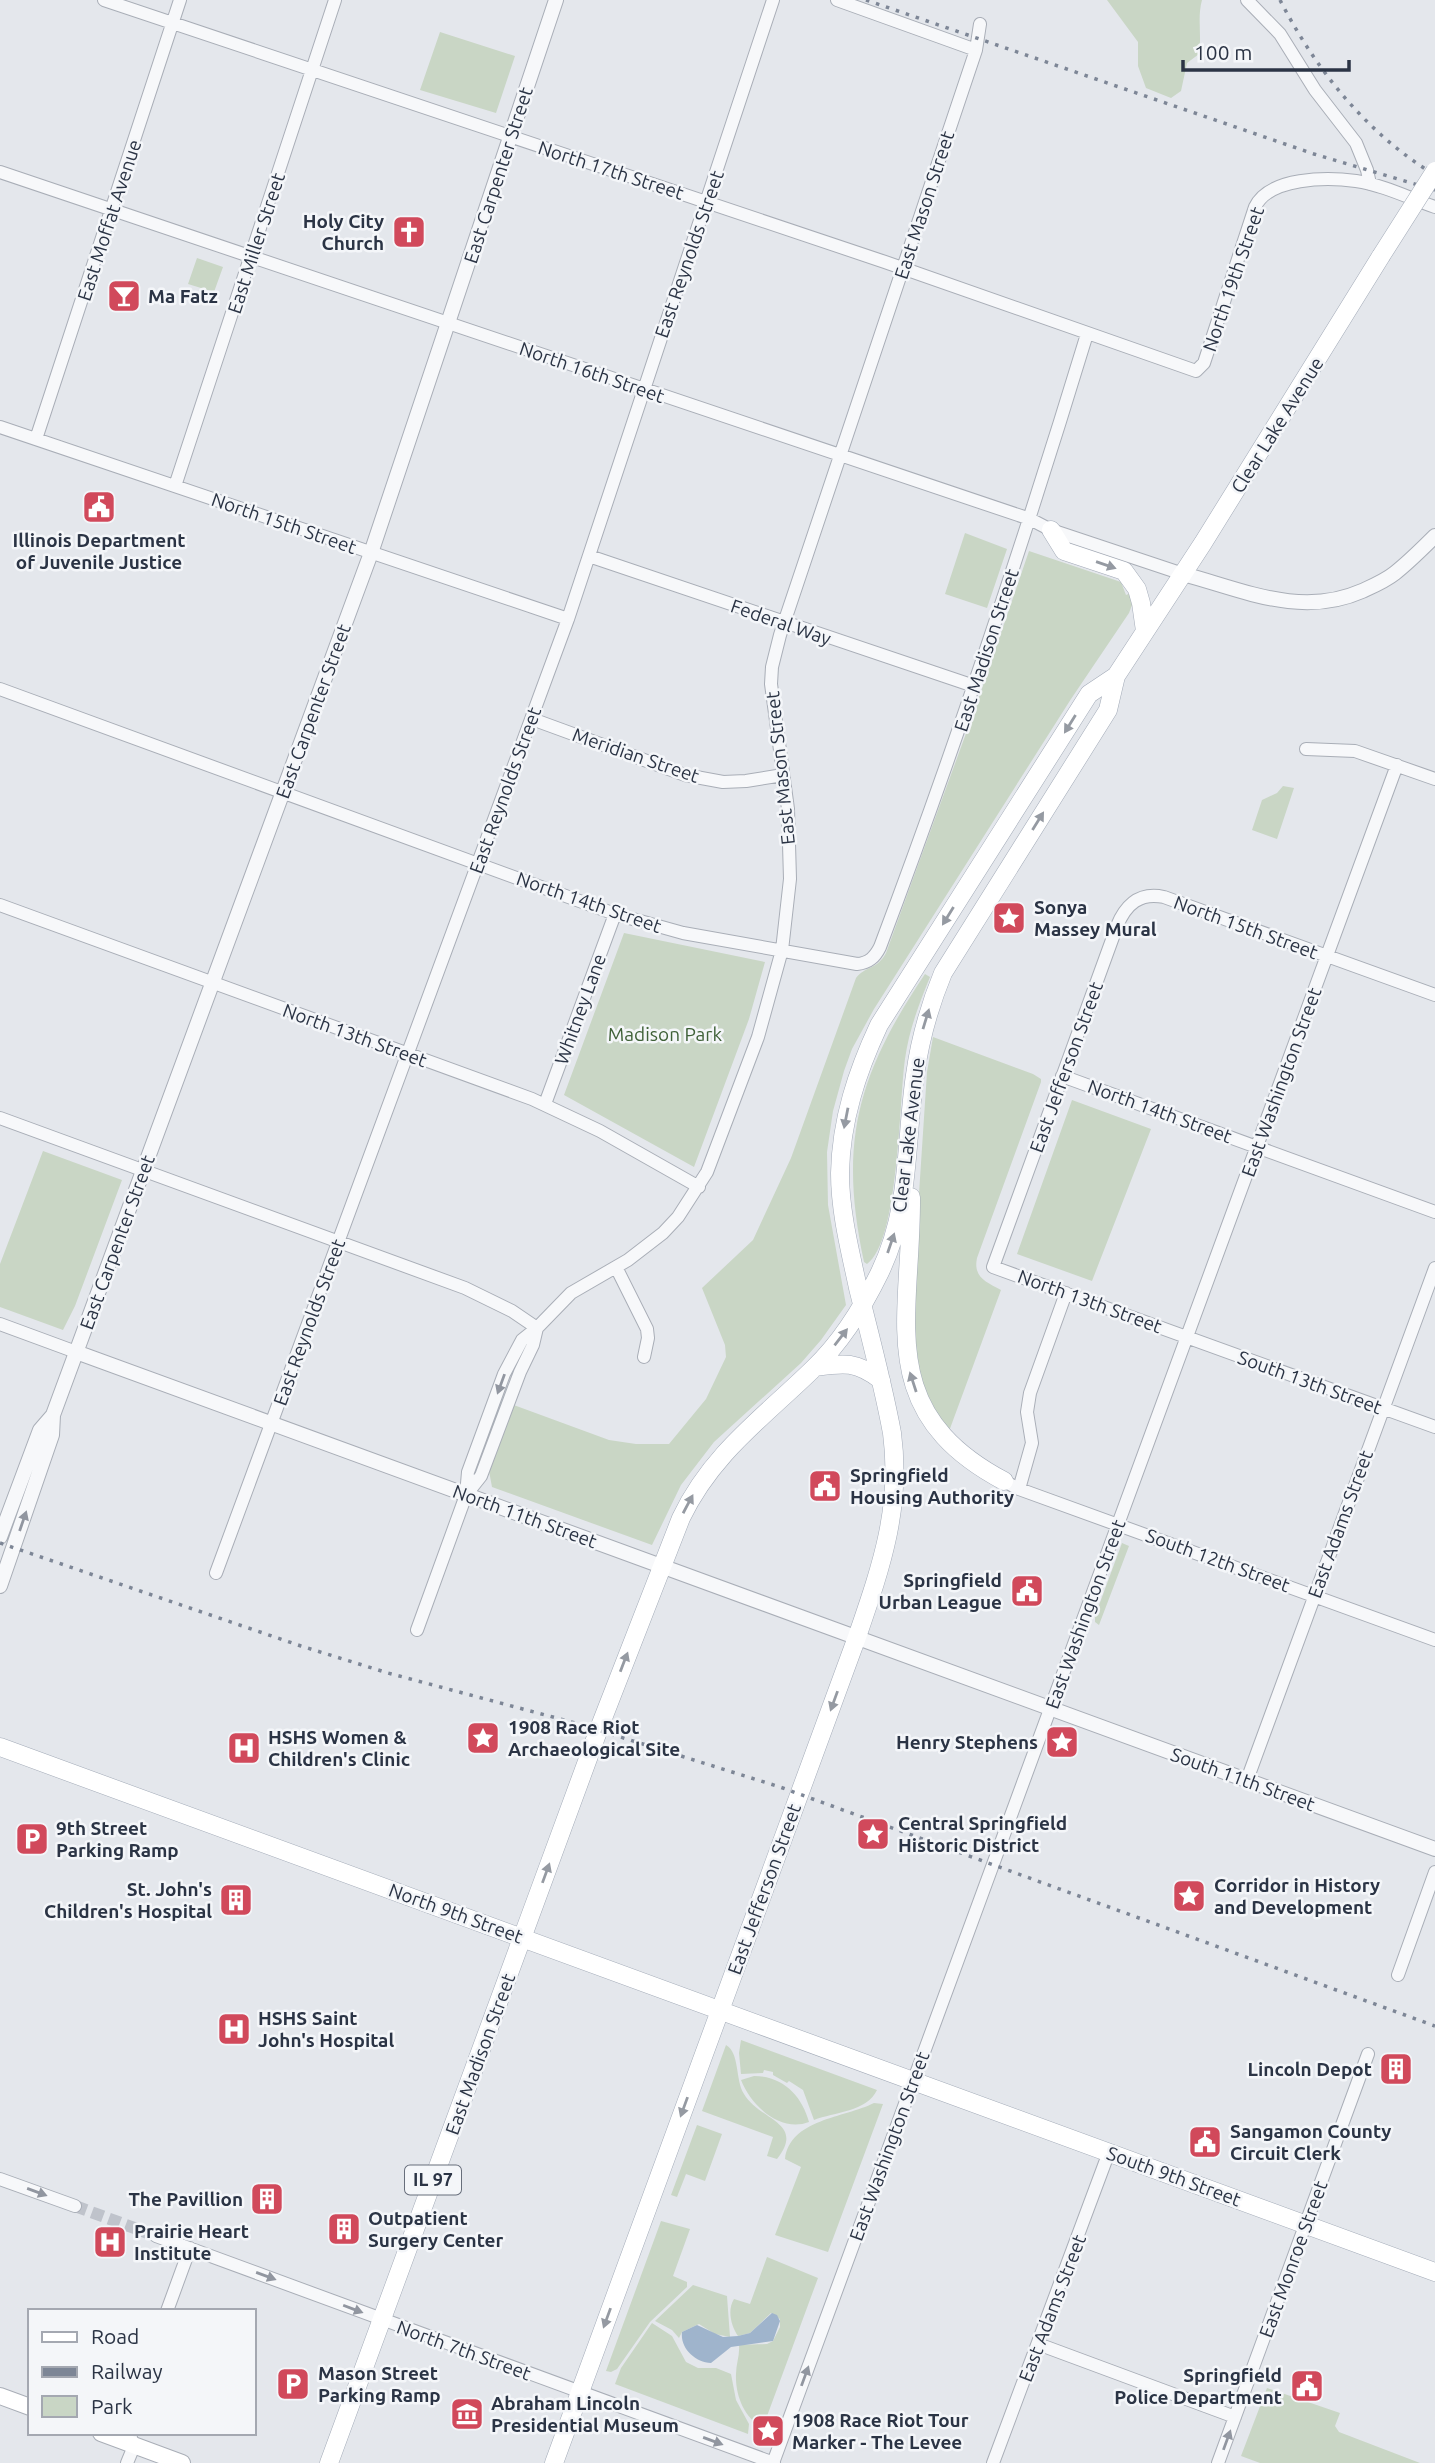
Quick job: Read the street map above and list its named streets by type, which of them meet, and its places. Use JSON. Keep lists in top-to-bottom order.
{
  "streets": {
    "main road": [
      "Clear Lake Avenue",
      "East Madison Street",
      "East Jefferson Street",
      "North 9th Street",
      "South 9th Street",
      "IL 97"
    ],
    "street": [
      "North 17th Street",
      "East Carpenter Street",
      "East Mason Street",
      "East Moffat Avenue",
      "East Miller Street",
      "East Reynolds Street",
      "North 19th Street",
      "North 16th Street",
      "North 15th Street",
      "Federal Way",
      "Meridian Street",
      "North 14th Street",
      "Whitney Lane",
      "North 13th Street",
      "East Washington Street",
      "South 13th Street",
      "North 11th Street",
      "East Adams Street",
      "South 12th Street",
      "South 11th Street",
      "East Monroe Street",
      "North 7th Street"
    ]
  },
  "crossings": [
    ["North 17th Street", "East Carpenter Street"],
    ["North 17th Street", "East Mason Street"],
    ["North 17th Street", "East Moffat Avenue"],
    ["North 17th Street", "East Miller Street"],
    ["North 17th Street", "East Reynolds Street"],
    ["North 17th Street", "North 19th Street"],
    ["North 17th Street", "East Madison Street"],
    ["East Carpenter Street", "North 16th Street"],
    ["East Carpenter Street", "North 15th Street"],
    ["East Carpenter Street", "North 14th Street"],
    ["East Carpenter Street", "North 13th Street"],
    ["East Carpenter Street", "North 11th Street"],
    ["East Mason Street", "North 16th Street"],
    ["East Mason Street", "Federal Way"],
    ["East Mason Street", "Meridian Street"],
    ["East Mason Street", "North 14th Street"],
    ["East Mason Street", "North 13th Street"],
    ["East Mason Street", "North 11th Street"],
    ["East Moffat Avenue", "North 16th Street"],
    ["East Moffat Avenue", "North 15th Street"],
    ["East Miller Street", "North 16th Street"],
    ["East Miller Street", "North 15th Street"],
    ["East Reynolds Street", "North 16th Street"],
    ["East Reynolds Street", "North 15th Street"],
    ["East Reynolds Street", "Federal Way"],
    ["East Reynolds Street", "Meridian Street"],
    ["East Reynolds Street", "North 14th Street"],
    ["East Reynolds Street", "North 13th Street"],
    ["East Reynolds Street", "North 11th Street"],
    ["North 16th Street", "Clear Lake Avenue"],
    ["North 16th Street", "East Madison Street"],
    ["Clear Lake Avenue", "East Madison Street"],
    ["Clear Lake Avenue", "East Jefferson Street"],
    ["North 15th Street", "East Jefferson Street"],
    ["North 15th Street", "East Washington Street"],
    ["Federal Way", "East Madison Street"],
    ["East Madison Street", "North 14th Street"],
    ["East Madison Street", "East Jefferson Street"],
    ["East Madison Street", "North 11th Street"],
    ["East Madison Street", "North 9th Street"],
    ["East Madison Street", "North 7th Street"],
    ["North 14th Street", "Whitney Lane"],
    ["North 14th Street", "East Jefferson Street"],
    ["North 14th Street", "East Washington Street"],
    ["Whitney Lane", "North 13th Street"],
    ["North 13th Street", "East Jefferson Street"],
    ["North 13th Street", "East Washington Street"],
    ["North 13th Street", "South 13th Street"],
    ["East Jefferson Street", "North 11th Street"],
    ["East Jefferson Street", "North 9th Street"],
    ["East Jefferson Street", "North 7th Street"],
    ["East Washington Street", "South 13th Street"],
    ["East Washington Street", "North 11th Street"],
    ["East Washington Street", "South 12th Street"],
    ["East Washington Street", "South 11th Street"],
    ["East Washington Street", "North 9th Street"],
    ["East Washington Street", "South 9th Street"],
    ["East Washington Street", "North 7th Street"],
    ["South 13th Street", "East Adams Street"],
    ["North 11th Street", "South 11th Street"],
    ["East Adams Street", "South 12th Street"],
    ["East Adams Street", "South 11th Street"],
    ["East Adams Street", "South 9th Street"],
    ["North 9th Street", "South 9th Street"],
    ["South 9th Street", "East Monroe Street"]
  ],
  "one_way": ["East Madison Street", "East Jefferson Street", "North 7th Street"],
  "parks": ["Madison Park"],
  "places": {
    "church": ["Holy City Church"],
    "bar": ["Ma Fatz"],
    "public building": [
      "Illinois Department of Juvenile Justice",
      "Springfield Housing Authority",
      "Springfield Urban League",
      "Sangamon County Circuit Clerk",
      "Springfield Police Department"
    ],
    "place": [
      "Sonya Massey Mural",
      "1908 Race Riot Archaeological Site",
      "Henry Stephens",
      "Central Springfield Historic District",
      "Corridor in History and Development",
      "1908 Race Riot Tour Marker - The Levee"
    ],
    "hospital": ["HSHS Women & Children's Clinic", "HSHS Saint John's Hospital", "Prairie Heart Institute"],
    "parking": ["9th Street Parking Ramp", "Mason Street Parking Ramp"],
    "building": [
      "St. John's Children's Hospital",
      "Lincoln Depot",
      "The Pavillion",
      "Outpatient Surgery Center"
    ],
    "museum": ["Abraham Lincoln Presidential Museum"]
  },
  "legend": ["Road", "Railway", "Park"],
  "scale_bar": "100 m"
}
